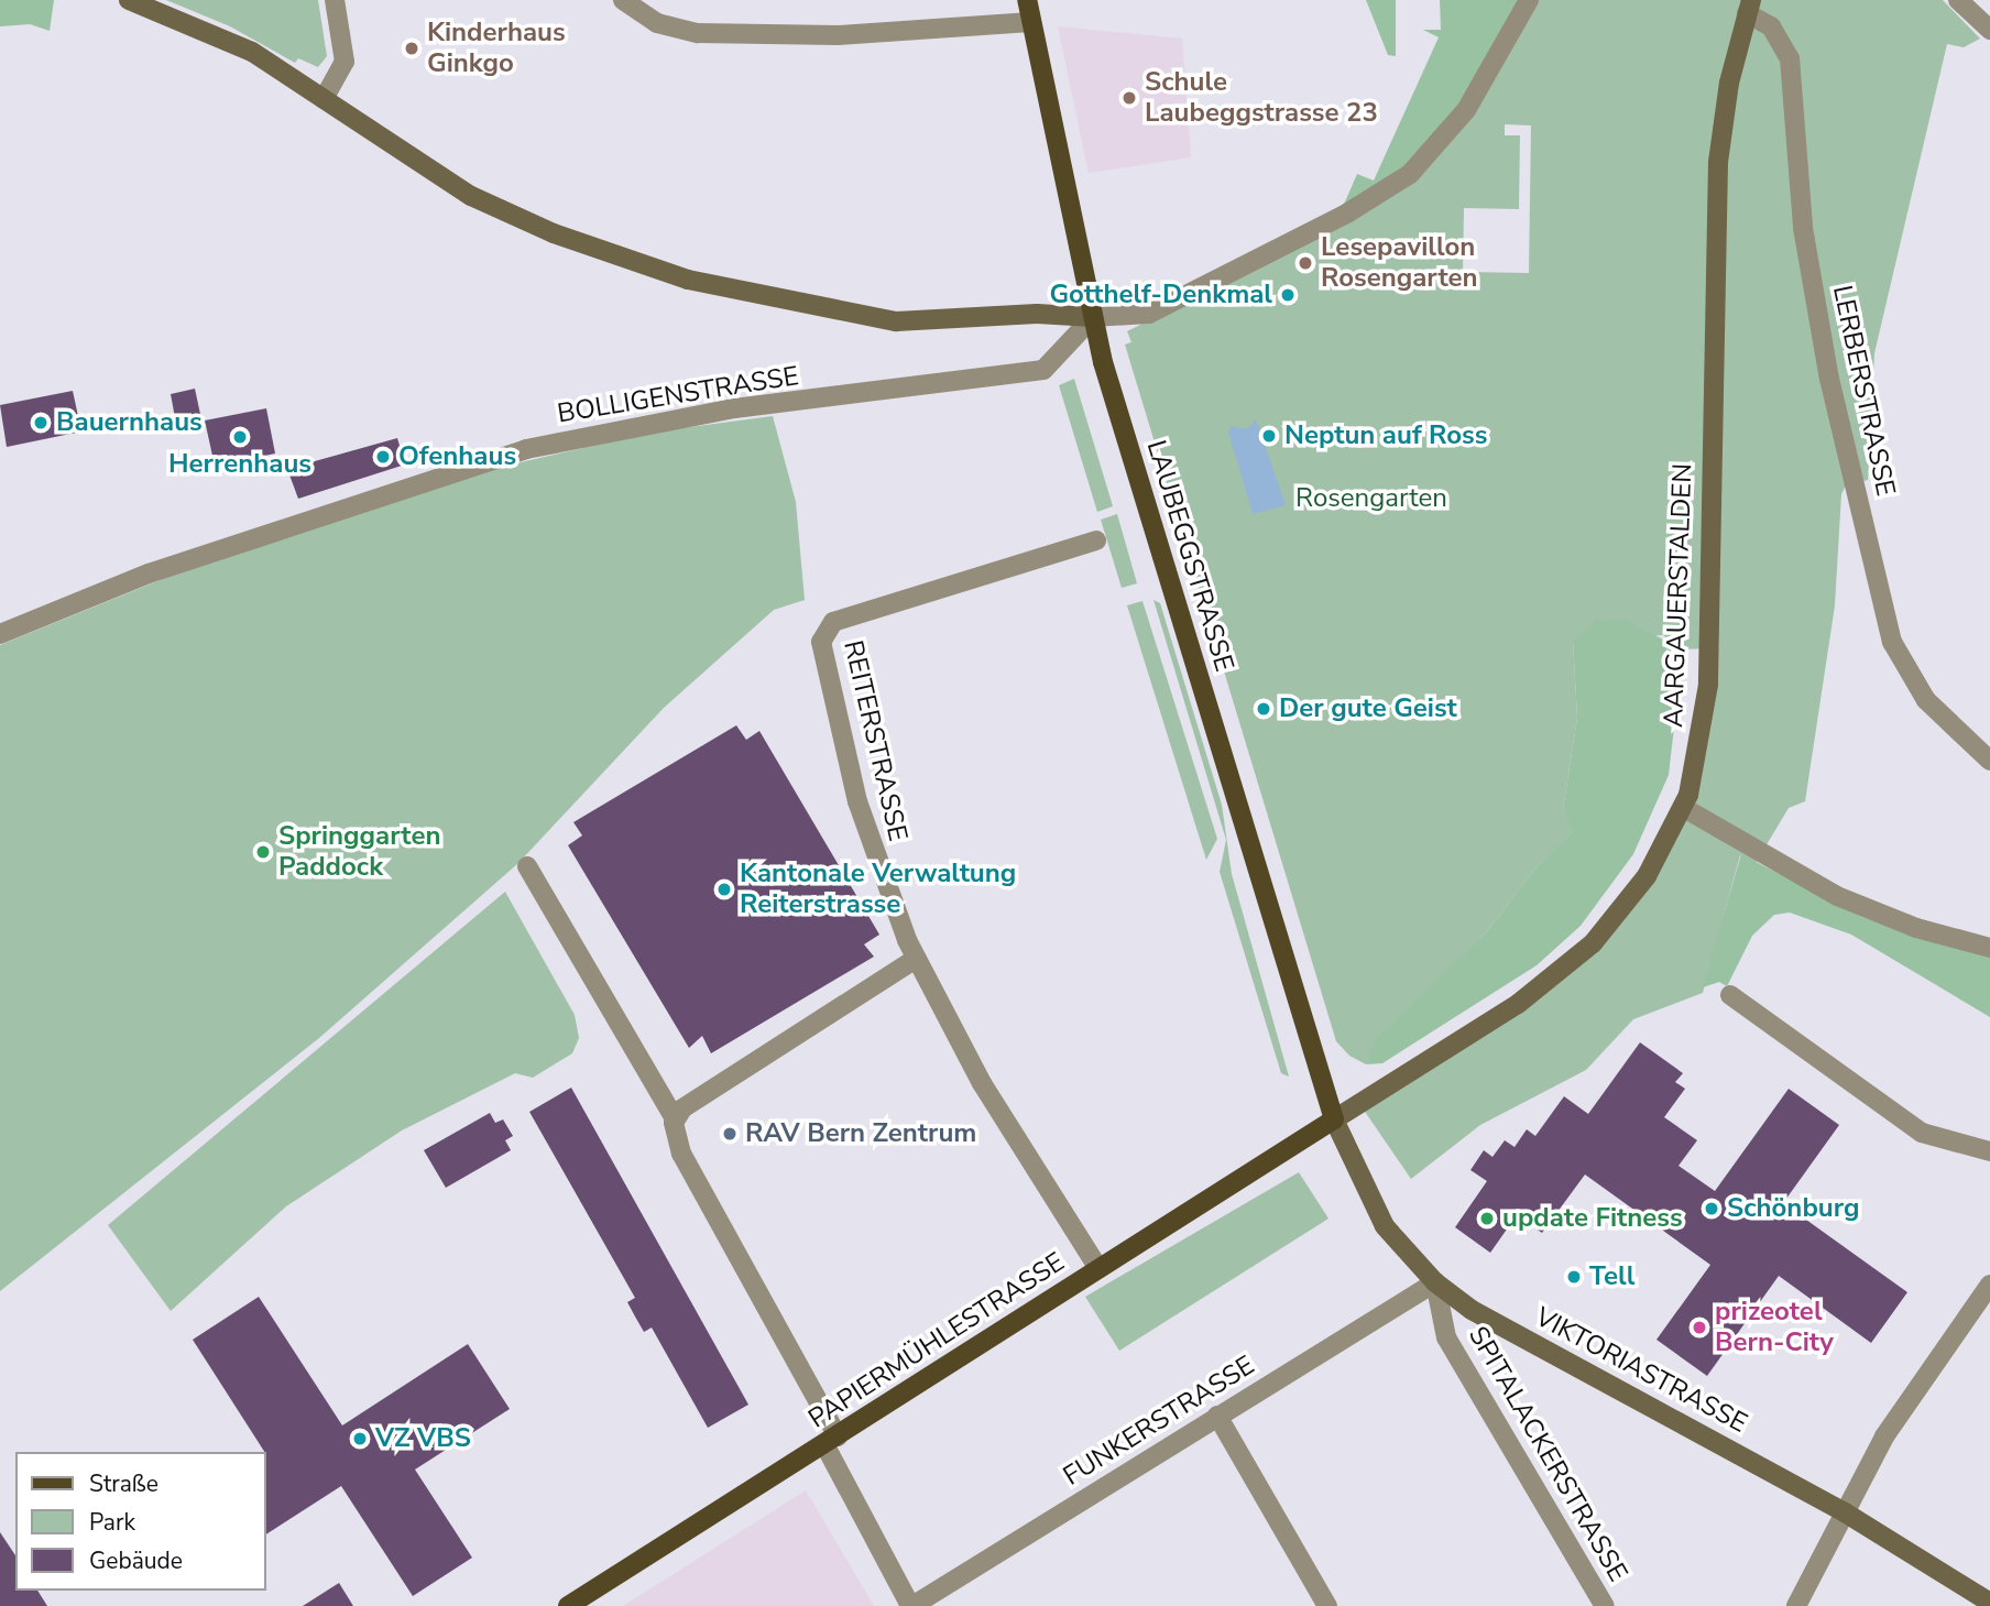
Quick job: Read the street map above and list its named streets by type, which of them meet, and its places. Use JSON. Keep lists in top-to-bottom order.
{
  "streets": {
    "main road": [
      "LAUBEGGSTRASSE",
      "AARGAUERSTALDEN",
      "PAPIERMÜHLESTRASSE",
      "VIKTORIASTRASSE"
    ],
    "street": [
      "LERBERSTRASSE",
      "BOLLIGENSTRASSE",
      "REITERSTRASSE",
      "FUNKERSTRASSE",
      "SPITALACKERSTRASSE"
    ]
  },
  "crossings": [
    ["LERBERSTRASSE", "AARGAUERSTALDEN"],
    ["BOLLIGENSTRASSE", "LAUBEGGSTRASSE"],
    ["LAUBEGGSTRASSE", "AARGAUERSTALDEN"],
    ["LAUBEGGSTRASSE", "PAPIERMÜHLESTRASSE"],
    ["LAUBEGGSTRASSE", "VIKTORIASTRASSE"],
    ["AARGAUERSTALDEN", "PAPIERMÜHLESTRASSE"],
    ["AARGAUERSTALDEN", "VIKTORIASTRASSE"],
    ["REITERSTRASSE", "PAPIERMÜHLESTRASSE"],
    ["PAPIERMÜHLESTRASSE", "VIKTORIASTRASSE"],
    ["VIKTORIASTRASSE", "FUNKERSTRASSE"],
    ["VIKTORIASTRASSE", "SPITALACKERSTRASSE"],
    ["FUNKERSTRASSE", "SPITALACKERSTRASSE"]
  ],
  "parks": ["Rosengarten"],
  "places": [
    "Kinderhaus Ginkgo",
    "Schule Laubeggstrasse 23",
    "Lesepavillon Rosengarten",
    "Gotthelf-Denkmal",
    "Bauernhaus",
    "Neptun auf Ross",
    "Herrenhaus",
    "Ofenhaus",
    "Der gute Geist",
    "Springgarten Paddock",
    "Kantonale Verwaltung Reiterstrasse",
    "RAV Bern Zentrum",
    "Schönburg",
    "update Fitness",
    "Tell",
    "prizeotel Bern-City",
    "VZ VBS"
  ],
  "legend": ["Straße", "Park", "Gebäude"]
}
